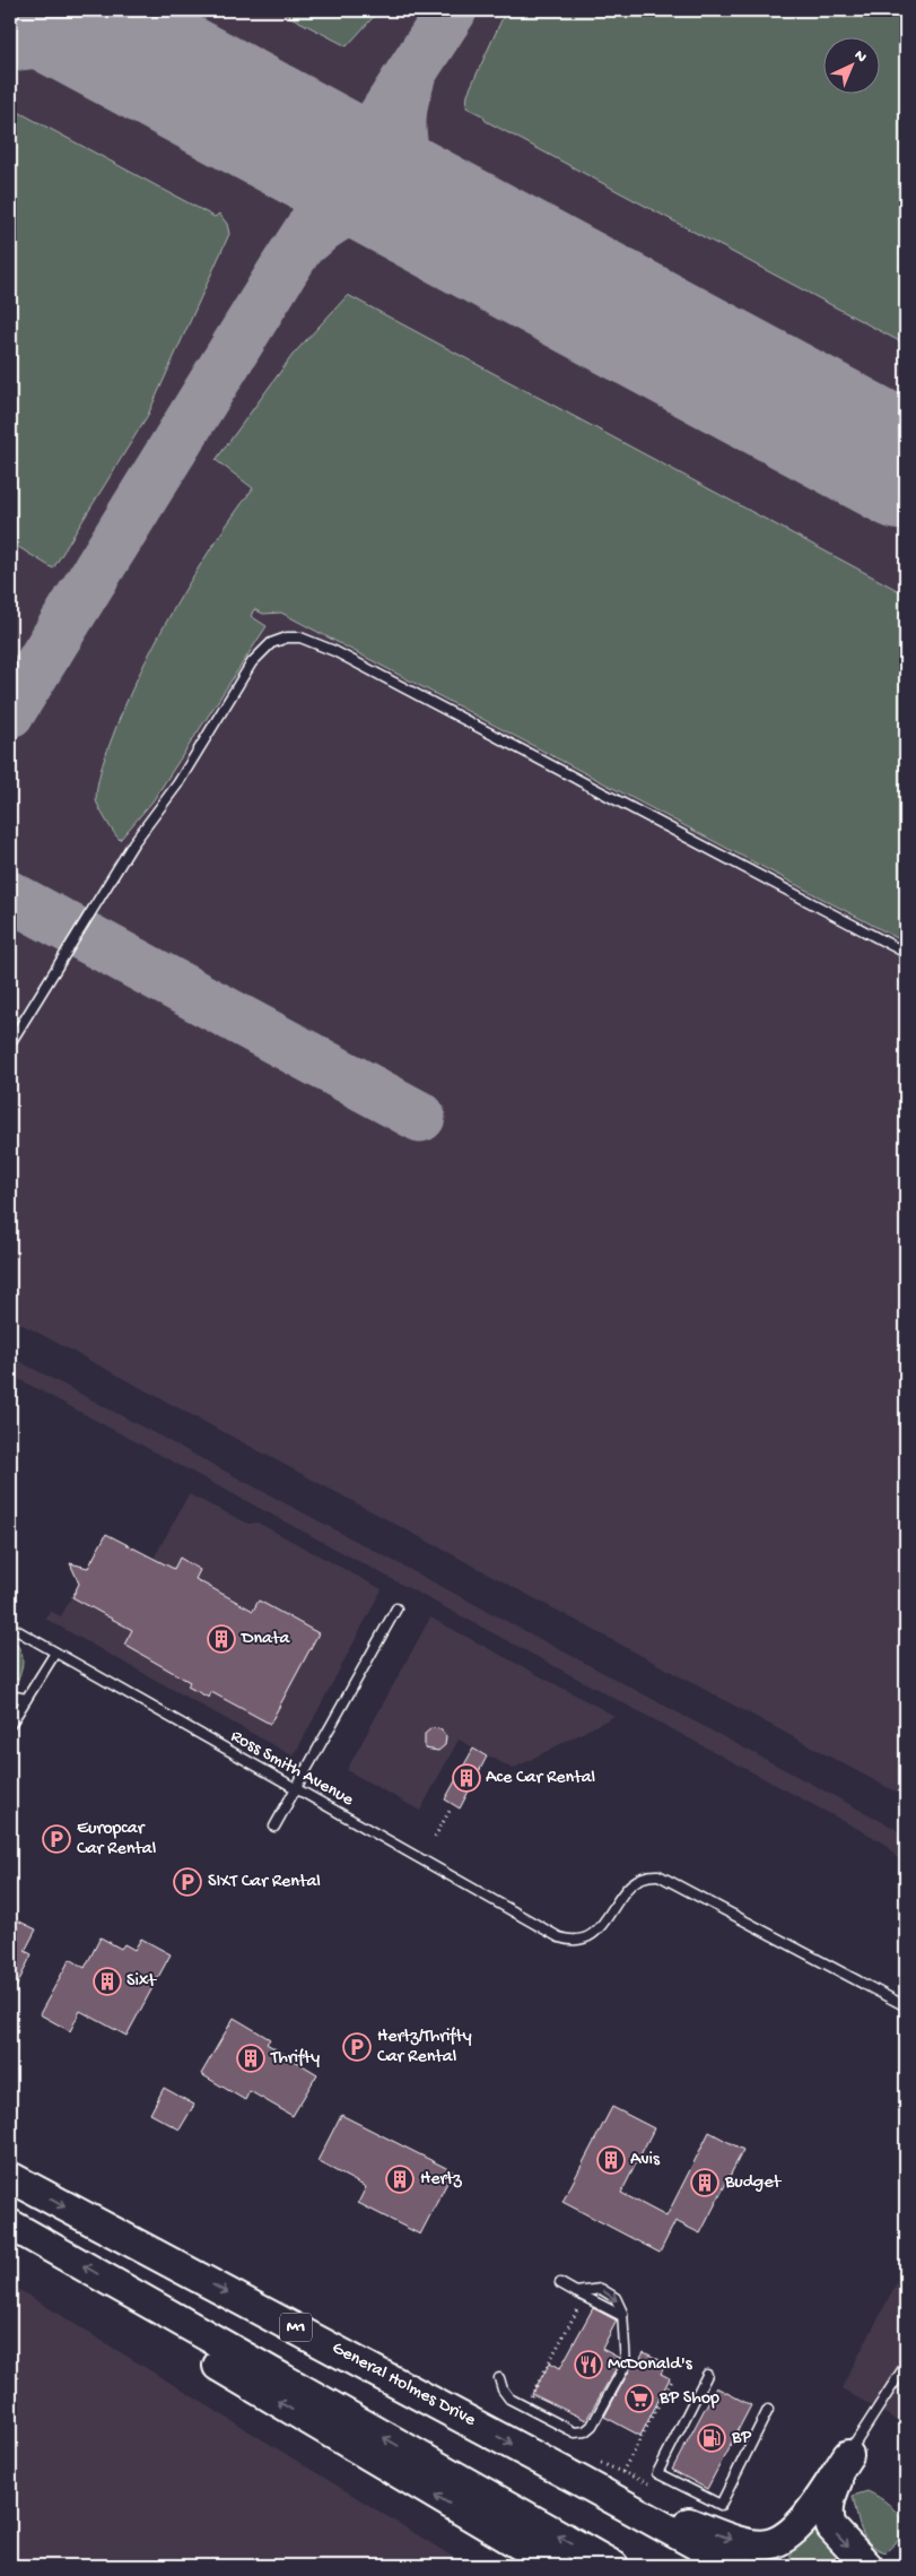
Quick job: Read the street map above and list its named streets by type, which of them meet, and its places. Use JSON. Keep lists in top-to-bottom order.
{
  "streets": {
    "highway": ["M1", "General Holmes Drive"],
    "lane": ["Ross Smith Avenue"]
  },
  "places": {
    "building": [
      "Dnata",
      "Ace Car Rental",
      "Sixt",
      "Thrifty",
      "Avis",
      "Hertz",
      "Budget"
    ],
    "parking": ["Europcar Car Rental", "SIXT Car Rental", "Hertz/Thrifty Car Rental"],
    "restaurant": ["McDonald's"],
    "supermarket": ["BP Shop"],
    "fuel station": ["BP"]
  },
  "north": "top right"
}
